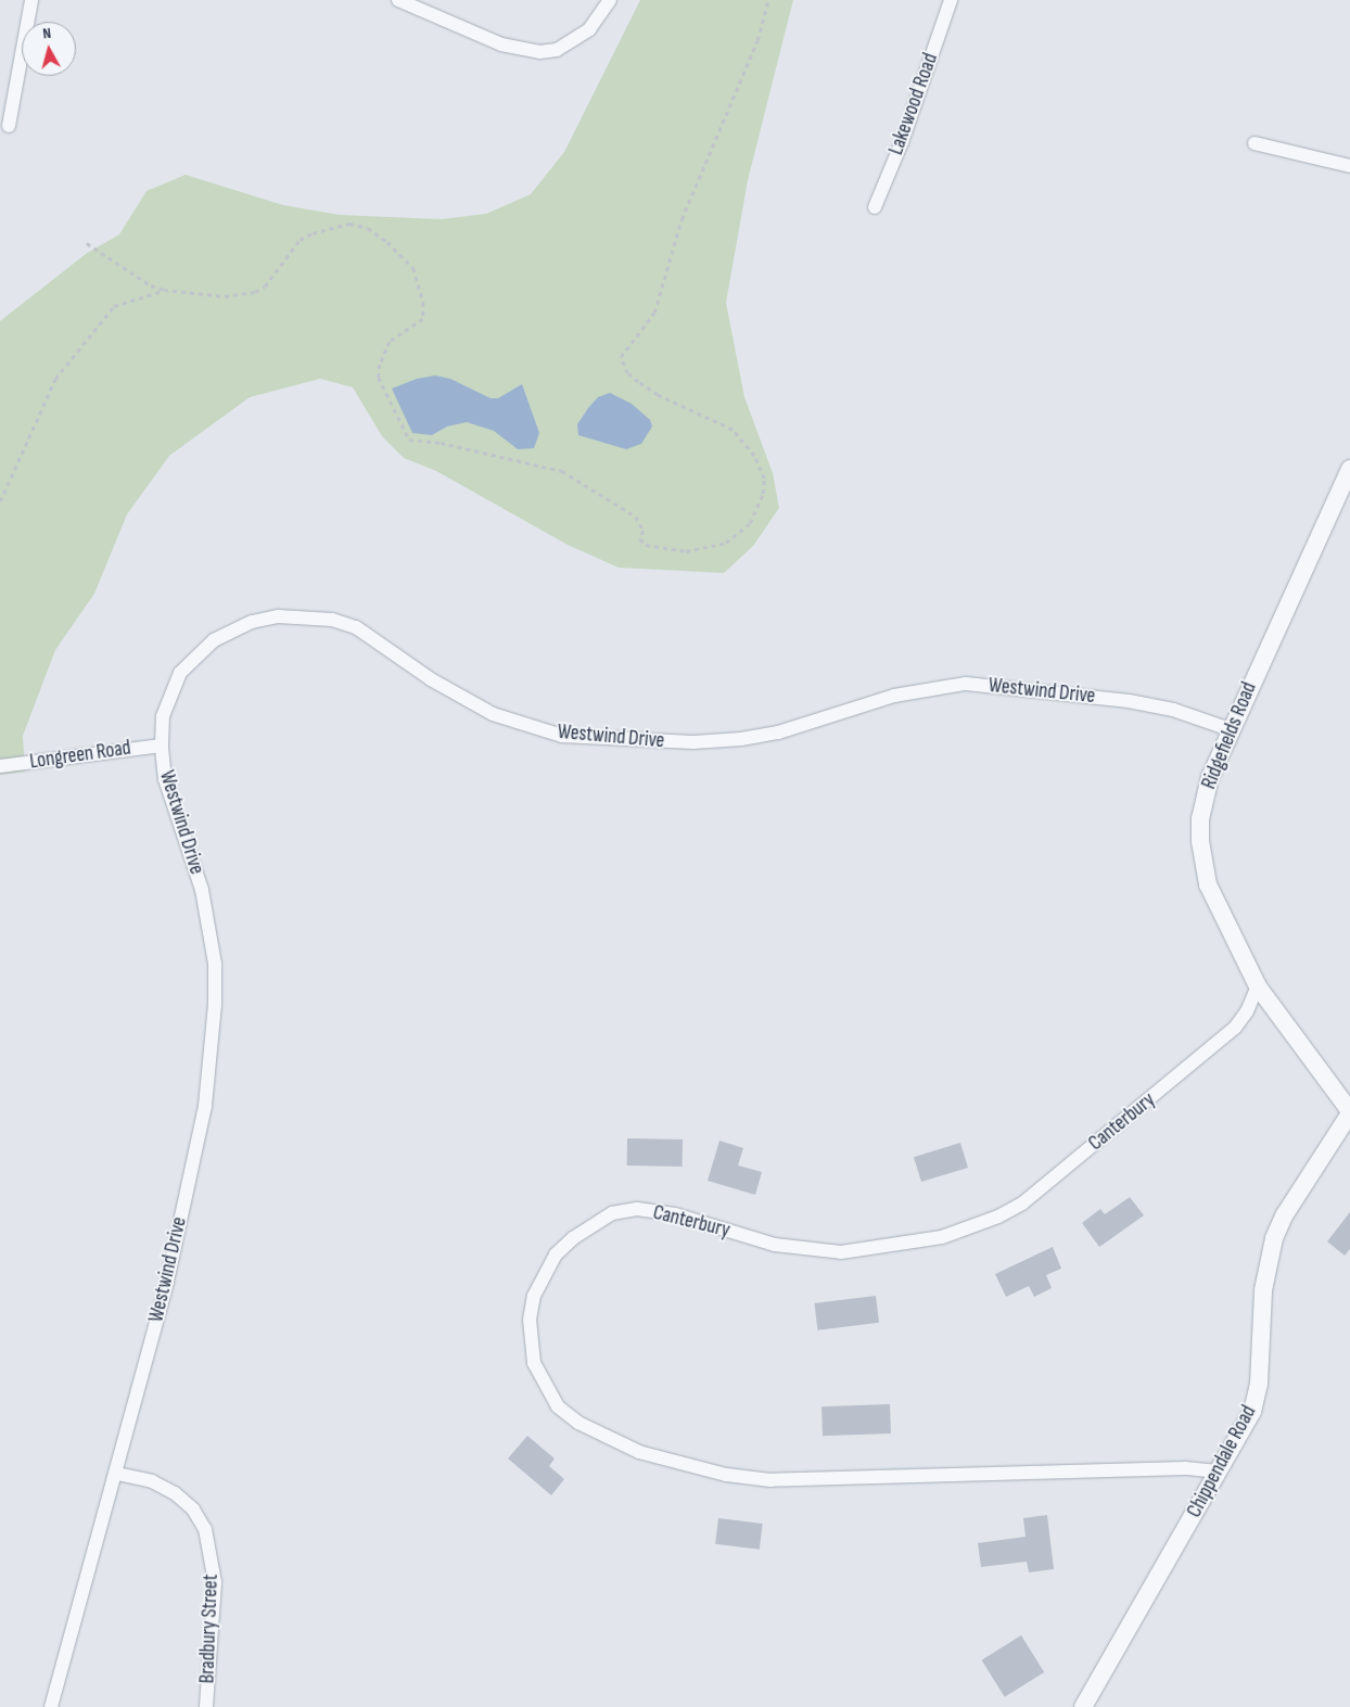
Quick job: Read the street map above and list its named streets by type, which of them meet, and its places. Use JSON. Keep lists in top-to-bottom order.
{
  "streets": {
    "street": [
      "Lakewood Road",
      "Westwind Drive",
      "Ridgefields Road",
      "Longreen Road",
      "Canterbury",
      "Chippendale Road",
      "Bradbury Street"
    ]
  },
  "crossings": [
    ["Westwind Drive", "Ridgefields Road"],
    ["Westwind Drive", "Longreen Road"],
    ["Westwind Drive", "Bradbury Street"],
    ["Ridgefields Road", "Canterbury"],
    ["Ridgefields Road", "Chippendale Road"],
    ["Canterbury", "Chippendale Road"]
  ],
  "north": "top"
}
